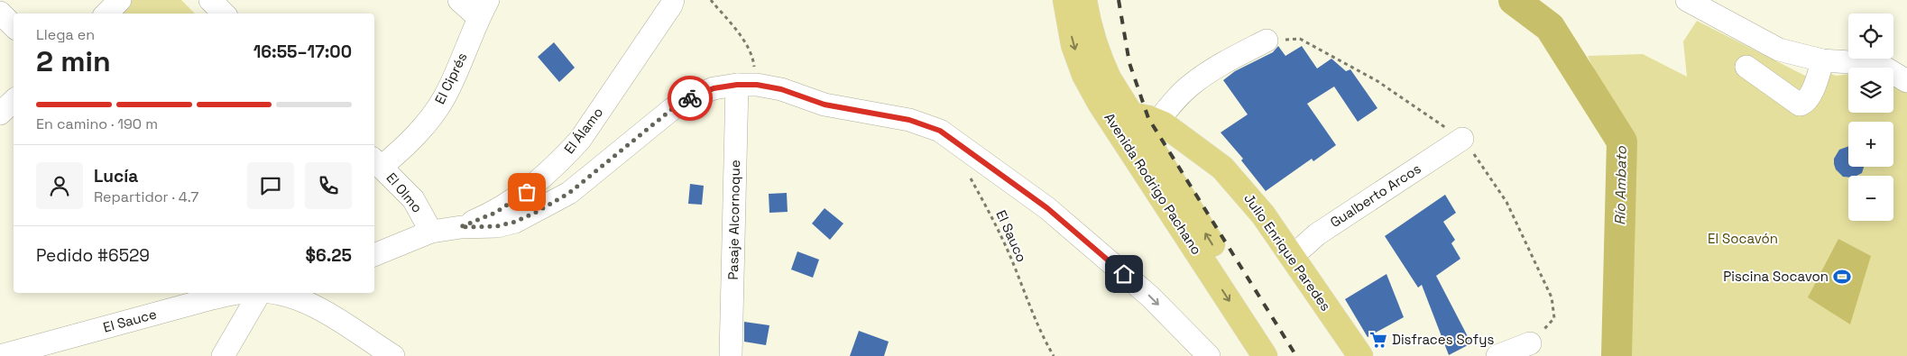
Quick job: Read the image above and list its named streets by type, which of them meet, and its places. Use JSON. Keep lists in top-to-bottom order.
{
  "streets": {
    "main road": ["Avenida Rodrigo Pachano", "Julio Enrique Paredes"],
    "street": [
      "El Ciprés",
      "El Álamo",
      "El Olmo",
      "Gualberto Arcos",
      "Pasaje Alcornoque",
      "El Sauce"
    ],
    "path": ["El Sauco"]
  },
  "crossings": [
    ["El Ciprés", "El Olmo"],
    ["Avenida Rodrigo Pachano", "Julio Enrique Paredes"],
    ["Gualberto Arcos", "Julio Enrique Paredes"]
  ],
  "water": ["Río Ambato"],
  "parks": ["El Socavón"],
  "places": {
    "sports": ["Piscina Socavon"],
    "supermarket": ["Disfraces Sofys"]
  },
  "page": {
    "map_buttons": ["+", "−"],
    "heading": ["2 min", "Llega en", "16:55–17:00"],
    "panel": [
      "Lucía",
      "Repartidor · 4.7",
      "Pedido #6529",
      "$6.25"
    ],
    "bar": "En camino · 190 m"
  }
}
